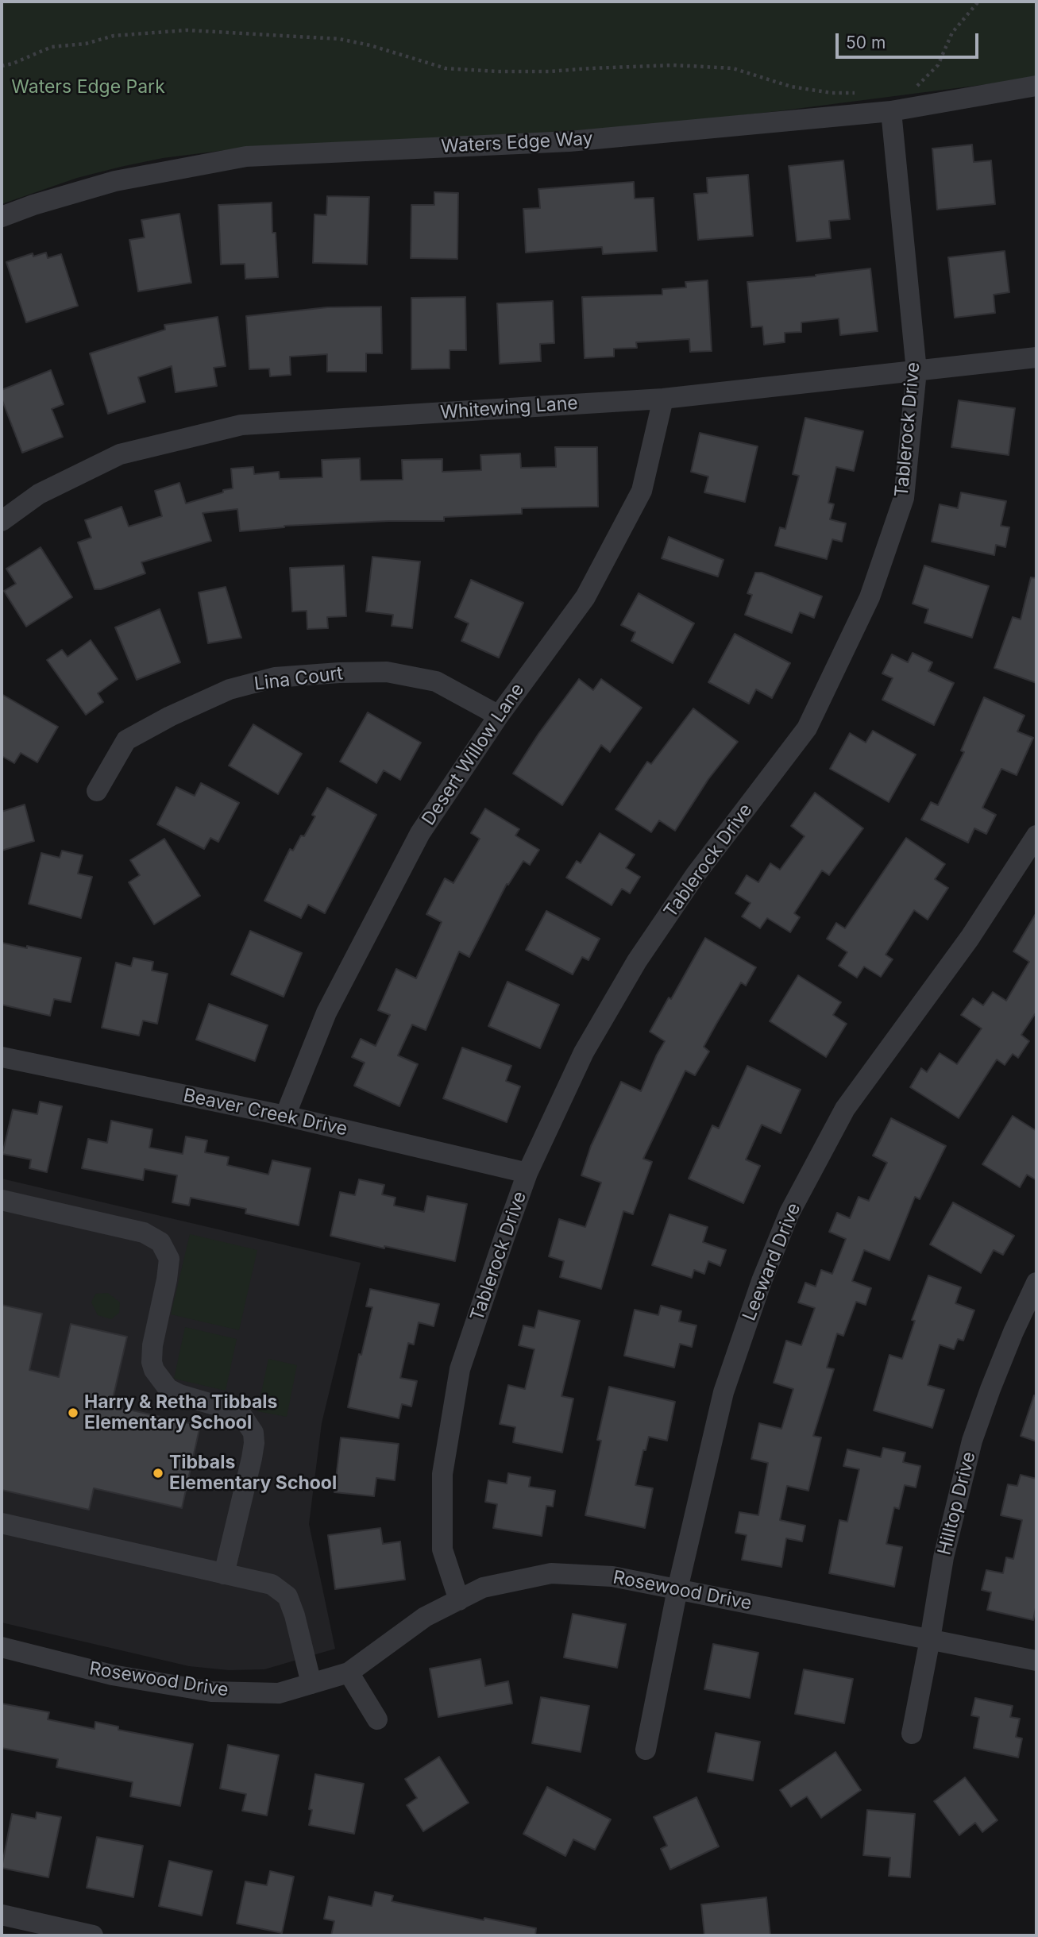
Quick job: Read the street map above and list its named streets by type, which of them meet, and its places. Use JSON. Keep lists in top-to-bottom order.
{
  "streets": {
    "street": [
      "Waters Edge Way",
      "Whitewing Lane",
      "Tablerock Drive",
      "Lina Court",
      "Desert Willow Lane",
      "Beaver Creek Drive",
      "Leeward Drive",
      "Hilltop Drive",
      "Rosewood Drive"
    ]
  },
  "crossings": [
    ["Waters Edge Way", "Tablerock Drive"],
    ["Whitewing Lane", "Tablerock Drive"],
    ["Whitewing Lane", "Desert Willow Lane"],
    ["Tablerock Drive", "Beaver Creek Drive"],
    ["Tablerock Drive", "Rosewood Drive"],
    ["Lina Court", "Desert Willow Lane"],
    ["Desert Willow Lane", "Beaver Creek Drive"],
    ["Leeward Drive", "Rosewood Drive"],
    ["Hilltop Drive", "Rosewood Drive"]
  ],
  "parks": ["Waters Edge Park"],
  "places": ["Harry & Retha Tibbals Elementary School", "Tibbals Elementary School"],
  "scale_bar": "50 m"
}
